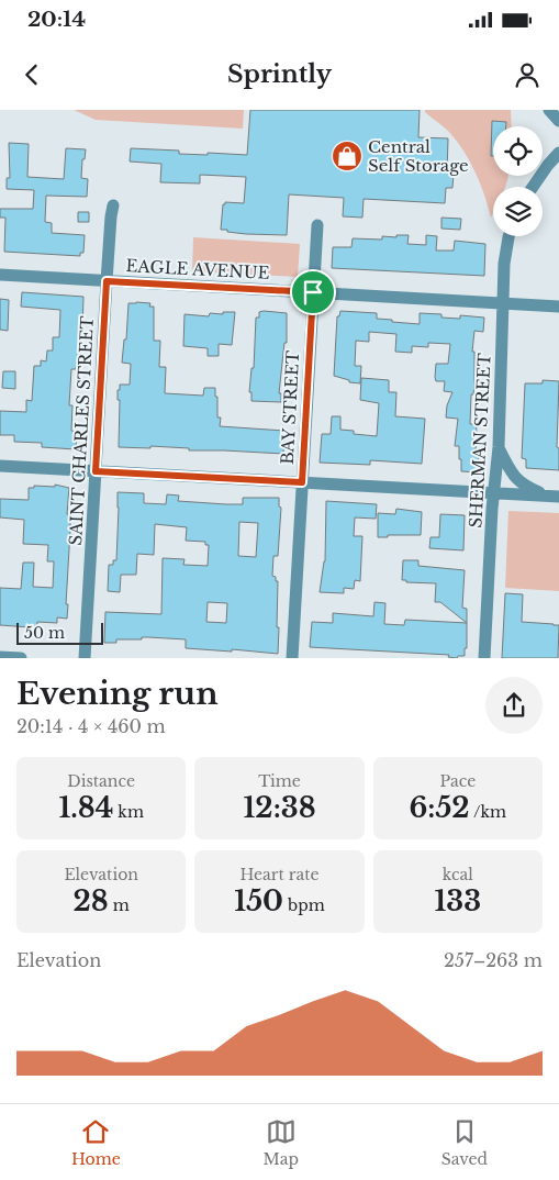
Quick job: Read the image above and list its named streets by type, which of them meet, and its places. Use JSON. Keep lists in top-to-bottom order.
{
  "streets": {
    "street": [
      "EAGLE AVENUE",
      "BAY STREET",
      "SAINT CHARLES STREET",
      "SHERMAN STREET"
    ]
  },
  "crossings": [
    ["EAGLE AVENUE", "BAY STREET"],
    ["EAGLE AVENUE", "SAINT CHARLES STREET"],
    ["EAGLE AVENUE", "SHERMAN STREET"]
  ],
  "places": {
    "shop": ["Central Self Storage"]
  },
  "scale_bar": "50 m",
  "page": {
    "status": "20:14",
    "header": "Sprintly",
    "scale": "50 m",
    "heading": ["Evening run", "20:14 · 4 × 460 m"],
    "stats": [
      ["Distance", "1.84 km"],
      ["Time", "12:38"],
      ["Pace", "6:52 /km"],
      ["Elevation", "28 m"],
      ["Heart rate", "150 bpm"],
      ["kcal", "133"]
    ],
    "chart": ["Elevation", "257–263 m"],
    "tabs": ["Home", "Map", "Saved"]
  }
}
